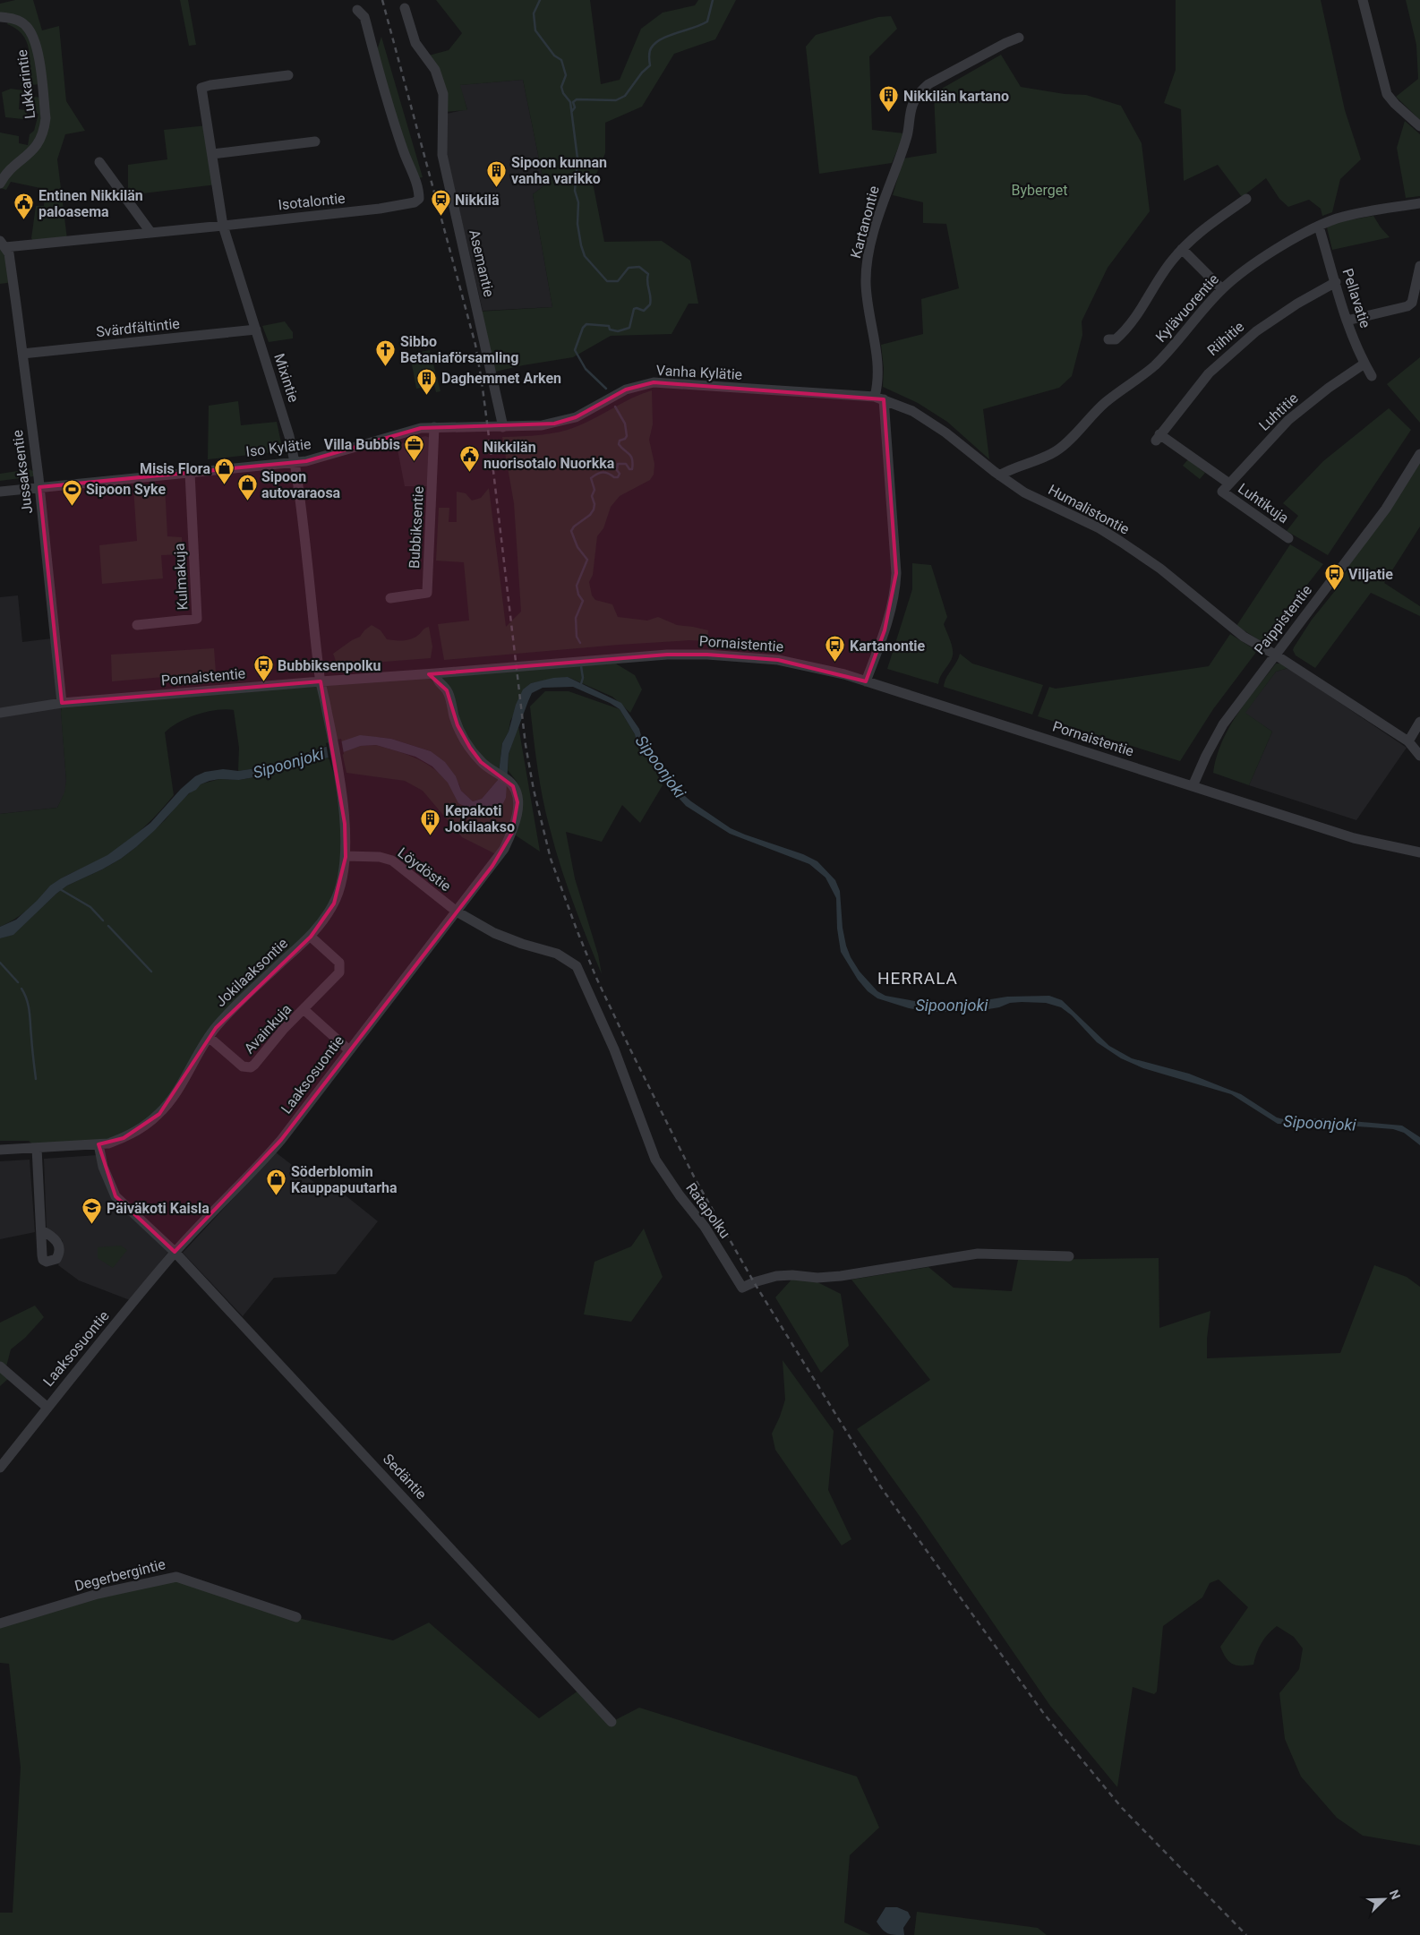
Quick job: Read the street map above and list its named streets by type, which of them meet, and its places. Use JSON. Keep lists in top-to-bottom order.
{
  "streets": {
    "street": [
      "Lukkarintie",
      "Isotalontie",
      "Kartanontie",
      "Asemantie",
      "Pellavatie",
      "Kylävuorentie",
      "Svärdfältintie",
      "Riihitie",
      "Vanha Kylätie",
      "Mixintie",
      "Luhtitie",
      "Iso Kylätie",
      "Jussaksentie",
      "Luhtikuja",
      "Humalistontie",
      "Bubbiksentie",
      "Kulmakuja",
      "Paippistentie",
      "Pornaistentie",
      "Löydöstie",
      "Jokilaaksontie",
      "Avainkuja",
      "Laaksosuontie",
      "Ratapolku",
      "Sedäntie",
      "Degerbergintie"
    ]
  },
  "crossings": [
    ["Isotalontie", "Mixintie"],
    ["Isotalontie", "Jussaksentie"],
    ["Kartanontie", "Vanha Kylätie"],
    ["Kartanontie", "Humalistontie"],
    ["Kartanontie", "Pornaistentie"],
    ["Asemantie", "Vanha Kylätie"],
    ["Asemantie", "Iso Kylätie"],
    ["Pellavatie", "Kylävuorentie"],
    ["Pellavatie", "Riihitie"],
    ["Pellavatie", "Luhtitie"],
    ["Kylävuorentie", "Humalistontie"],
    ["Svärdfältintie", "Mixintie"],
    ["Svärdfältintie", "Jussaksentie"],
    ["Riihitie", "Luhtitie"],
    ["Vanha Kylätie", "Iso Kylätie"],
    ["Vanha Kylätie", "Humalistontie"],
    ["Mixintie", "Iso Kylätie"],
    ["Mixintie", "Pornaistentie"],
    ["Mixintie", "Jokilaaksontie"],
    ["Luhtitie", "Luhtikuja"],
    ["Iso Kylätie", "Jussaksentie"],
    ["Iso Kylätie", "Bubbiksentie"],
    ["Iso Kylätie", "Kulmakuja"],
    ["Jussaksentie", "Pornaistentie"],
    ["Humalistontie", "Paippistentie"],
    ["Paippistentie", "Pornaistentie"],
    ["Pornaistentie", "Jokilaaksontie"],
    ["Pornaistentie", "Laaksosuontie"],
    ["Löydöstie", "Jokilaaksontie"],
    ["Löydöstie", "Laaksosuontie"],
    ["Löydöstie", "Ratapolku"],
    ["Jokilaaksontie", "Avainkuja"],
    ["Jokilaaksontie", "Sedäntie"],
    ["Avainkuja", "Laaksosuontie"],
    ["Laaksosuontie", "Ratapolku"],
    ["Laaksosuontie", "Sedäntie"]
  ],
  "districts": ["HERRALA"],
  "water": ["Sipoonjoki"],
  "parks": ["Byberget"],
  "places": {
    "building": [
      "Nikkilän kartano",
      "Sipoon kunnan vanha varikko",
      "Daghemmet Arken",
      "Kepakoti Jokilaakso"
    ],
    "station": ["Nikkilä"],
    "public building": ["Entinen Nikkilän paloasema", "Nikkilän nuorisotalo Nuorkka"],
    "church": ["Sibbo Betaniaförsamling"],
    "office": ["Villa Bubbis"],
    "shop": ["Misis Flora", "Sipoon autovaraosa", "Söderblomin Kauppapuutarha"],
    "sports": ["Sipoon Syke"],
    "bus stop": ["Viljatie", "Kartanontie", "Bubbiksenpolku"],
    "school or university": ["Päiväkoti Kaisla"]
  },
  "north": "top right"
}
